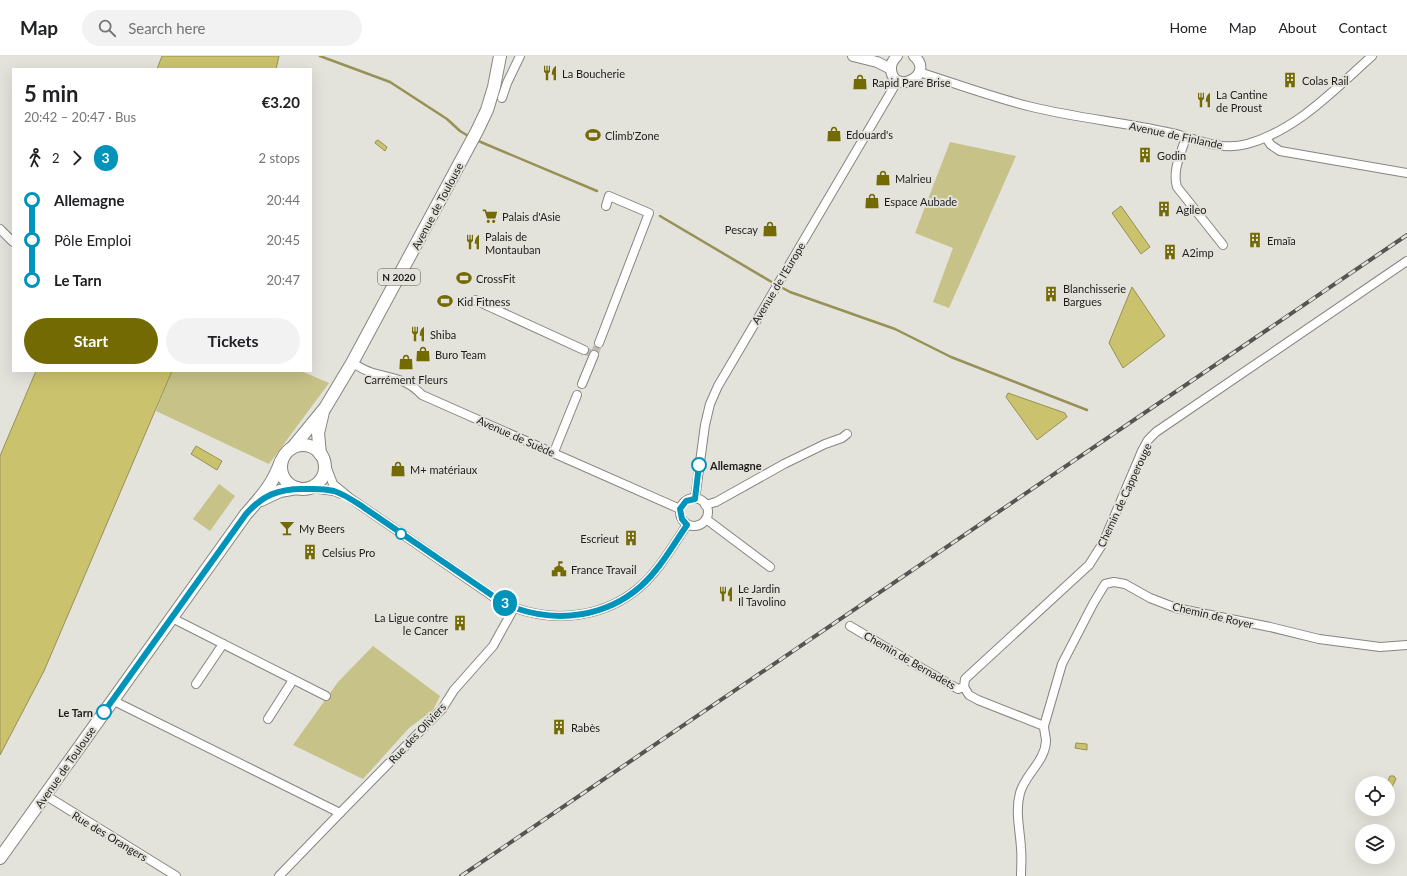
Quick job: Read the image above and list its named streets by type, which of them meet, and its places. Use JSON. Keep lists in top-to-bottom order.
{
  "streets": {
    "main road": ["Avenue de Toulouse", "N 2020"],
    "street": [
      "Avenue de Finlande",
      "Avenue de l'Europe",
      "Avenue de Suède",
      "Chemin de Capperouge",
      "Chemin de Royer",
      "Chemin de Bernadets",
      "Rue des Oliviers",
      "Rue des Orangers"
    ]
  },
  "crossings": [
    ["Avenue de Toulouse", "Avenue de Suède"],
    ["Avenue de Toulouse", "Rue des Orangers"],
    ["Avenue de l'Europe", "Avenue de Suède"],
    ["Chemin de Capperouge", "Chemin de Bernadets"],
    ["Chemin de Royer", "Chemin de Bernadets"]
  ],
  "places": {
    "restaurant": [
      "La Boucherie",
      "La Cantine de Proust",
      "Palais de Montauban",
      "Shiba",
      "Le Jardin Il Tavolino"
    ],
    "building": [
      "Colas Rail",
      "Godin",
      "Agileo",
      "Emaïa",
      "A2imp",
      "Blanchisserie Bargues",
      "Escrieut",
      "Celsius Pro",
      "La Ligue contre le Cancer",
      "Rabès"
    ],
    "shop": [
      "Rapid Pare Brise",
      "Edouard's",
      "Malrieu",
      "Espace Aubade",
      "Pescay",
      "Buro Team",
      "Carrément Fleurs",
      "M+ matériaux"
    ],
    "sports": ["Climb'Zone", "CrossFit", "Kid Fitness"],
    "supermarket": ["Palais d'Asie"],
    "other": ["Allemagne", "Le Tarn"],
    "bar": ["My Beers"],
    "public building": ["France Travail"]
  },
  "lines": ["bus line 3"],
  "page": {
    "header": "Map",
    "search": "Search here",
    "nav": [
      "Home",
      "Map",
      "About",
      "Contact"
    ],
    "on_map": "3",
    "heading": ["5 min", "20:42 – 20:47 · Bus", "€3.20"],
    "legs": ["2", "3", "2 stops"],
    "list": [
      {
        "name": "Allemagne",
        "value": "20:44"
      },
      {
        "name": "Pôle Emploi",
        "value": "20:45"
      },
      {
        "name": "Le Tarn",
        "value": "20:47"
      }
    ],
    "buttons": ["Start", "Tickets"]
  }
}
